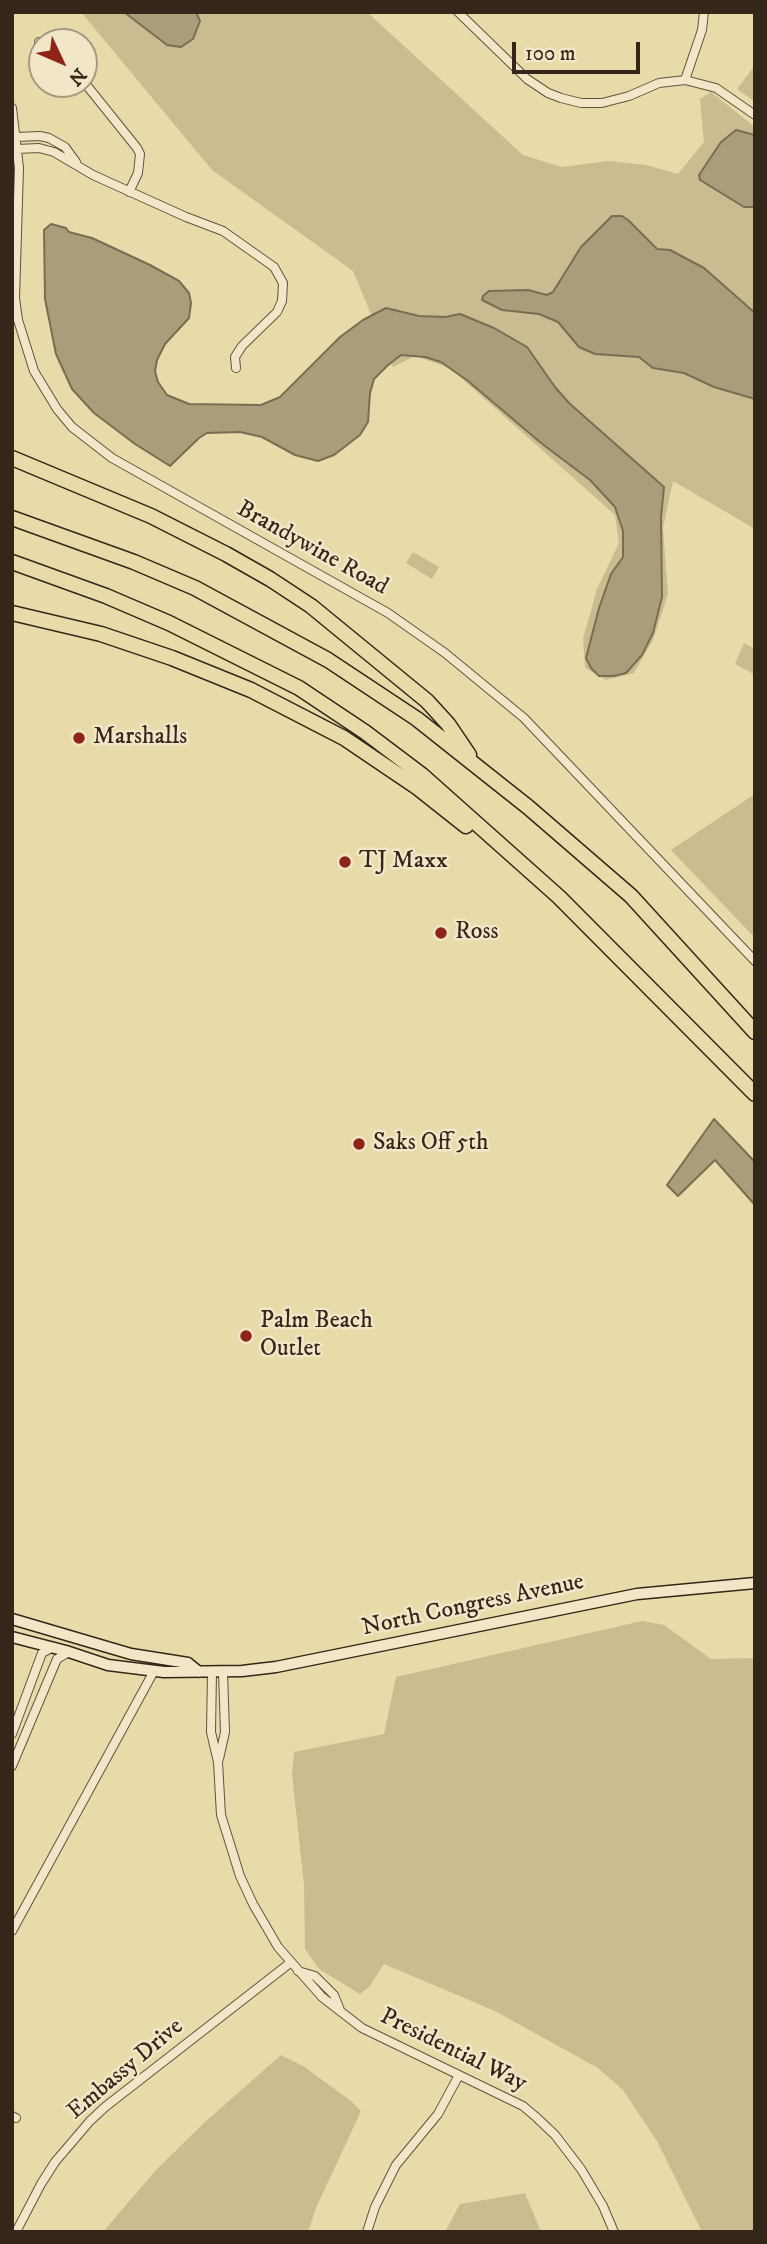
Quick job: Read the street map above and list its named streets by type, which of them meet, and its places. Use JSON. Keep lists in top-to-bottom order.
{
  "streets": {
    "street": [
      "Brandywine Road",
      "North Congress Avenue",
      "Presidential Way",
      "Embassy Drive"
    ]
  },
  "crossings": [
    ["North Congress Avenue", "Presidential Way"],
    ["Presidential Way", "Embassy Drive"]
  ],
  "places": [
    "Marshalls",
    "TJ Maxx",
    "Ross",
    "Saks Off 5th",
    "Palm Beach Outlet"
  ],
  "scale_bar": "100 m",
  "north": "bottom right"
}
